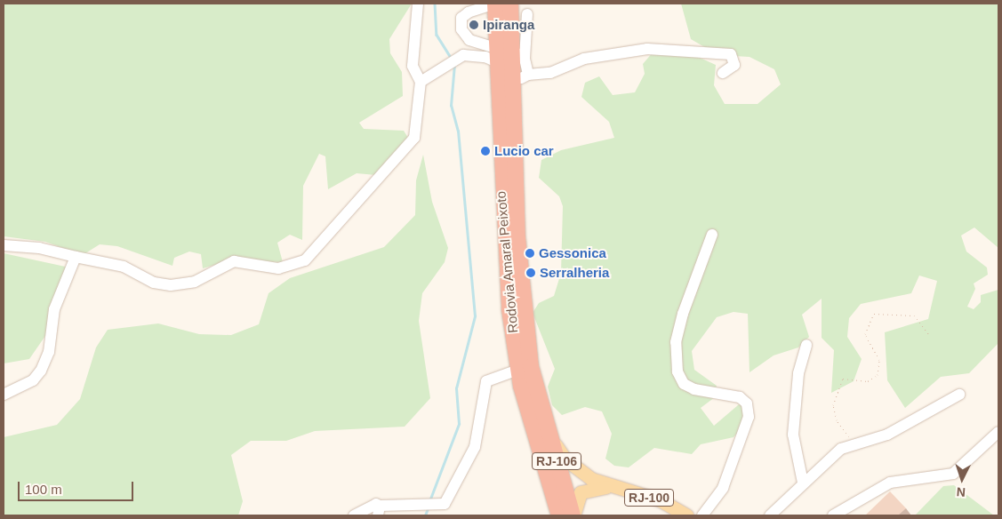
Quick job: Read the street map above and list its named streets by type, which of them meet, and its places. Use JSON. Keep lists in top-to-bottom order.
{
  "streets": {
    "highway": ["Rodovia Amaral Peixoto", "RJ-106"],
    "main road": ["RJ-100"]
  },
  "crossings": [
    ["Rodovia Amaral Peixoto", "RJ-100"]
  ],
  "places": [
    "Ipiranga",
    "Lucio car",
    "Gessonica",
    "Serralheria"
  ],
  "scale_bar": "100 m",
  "north": "bottom"
}
